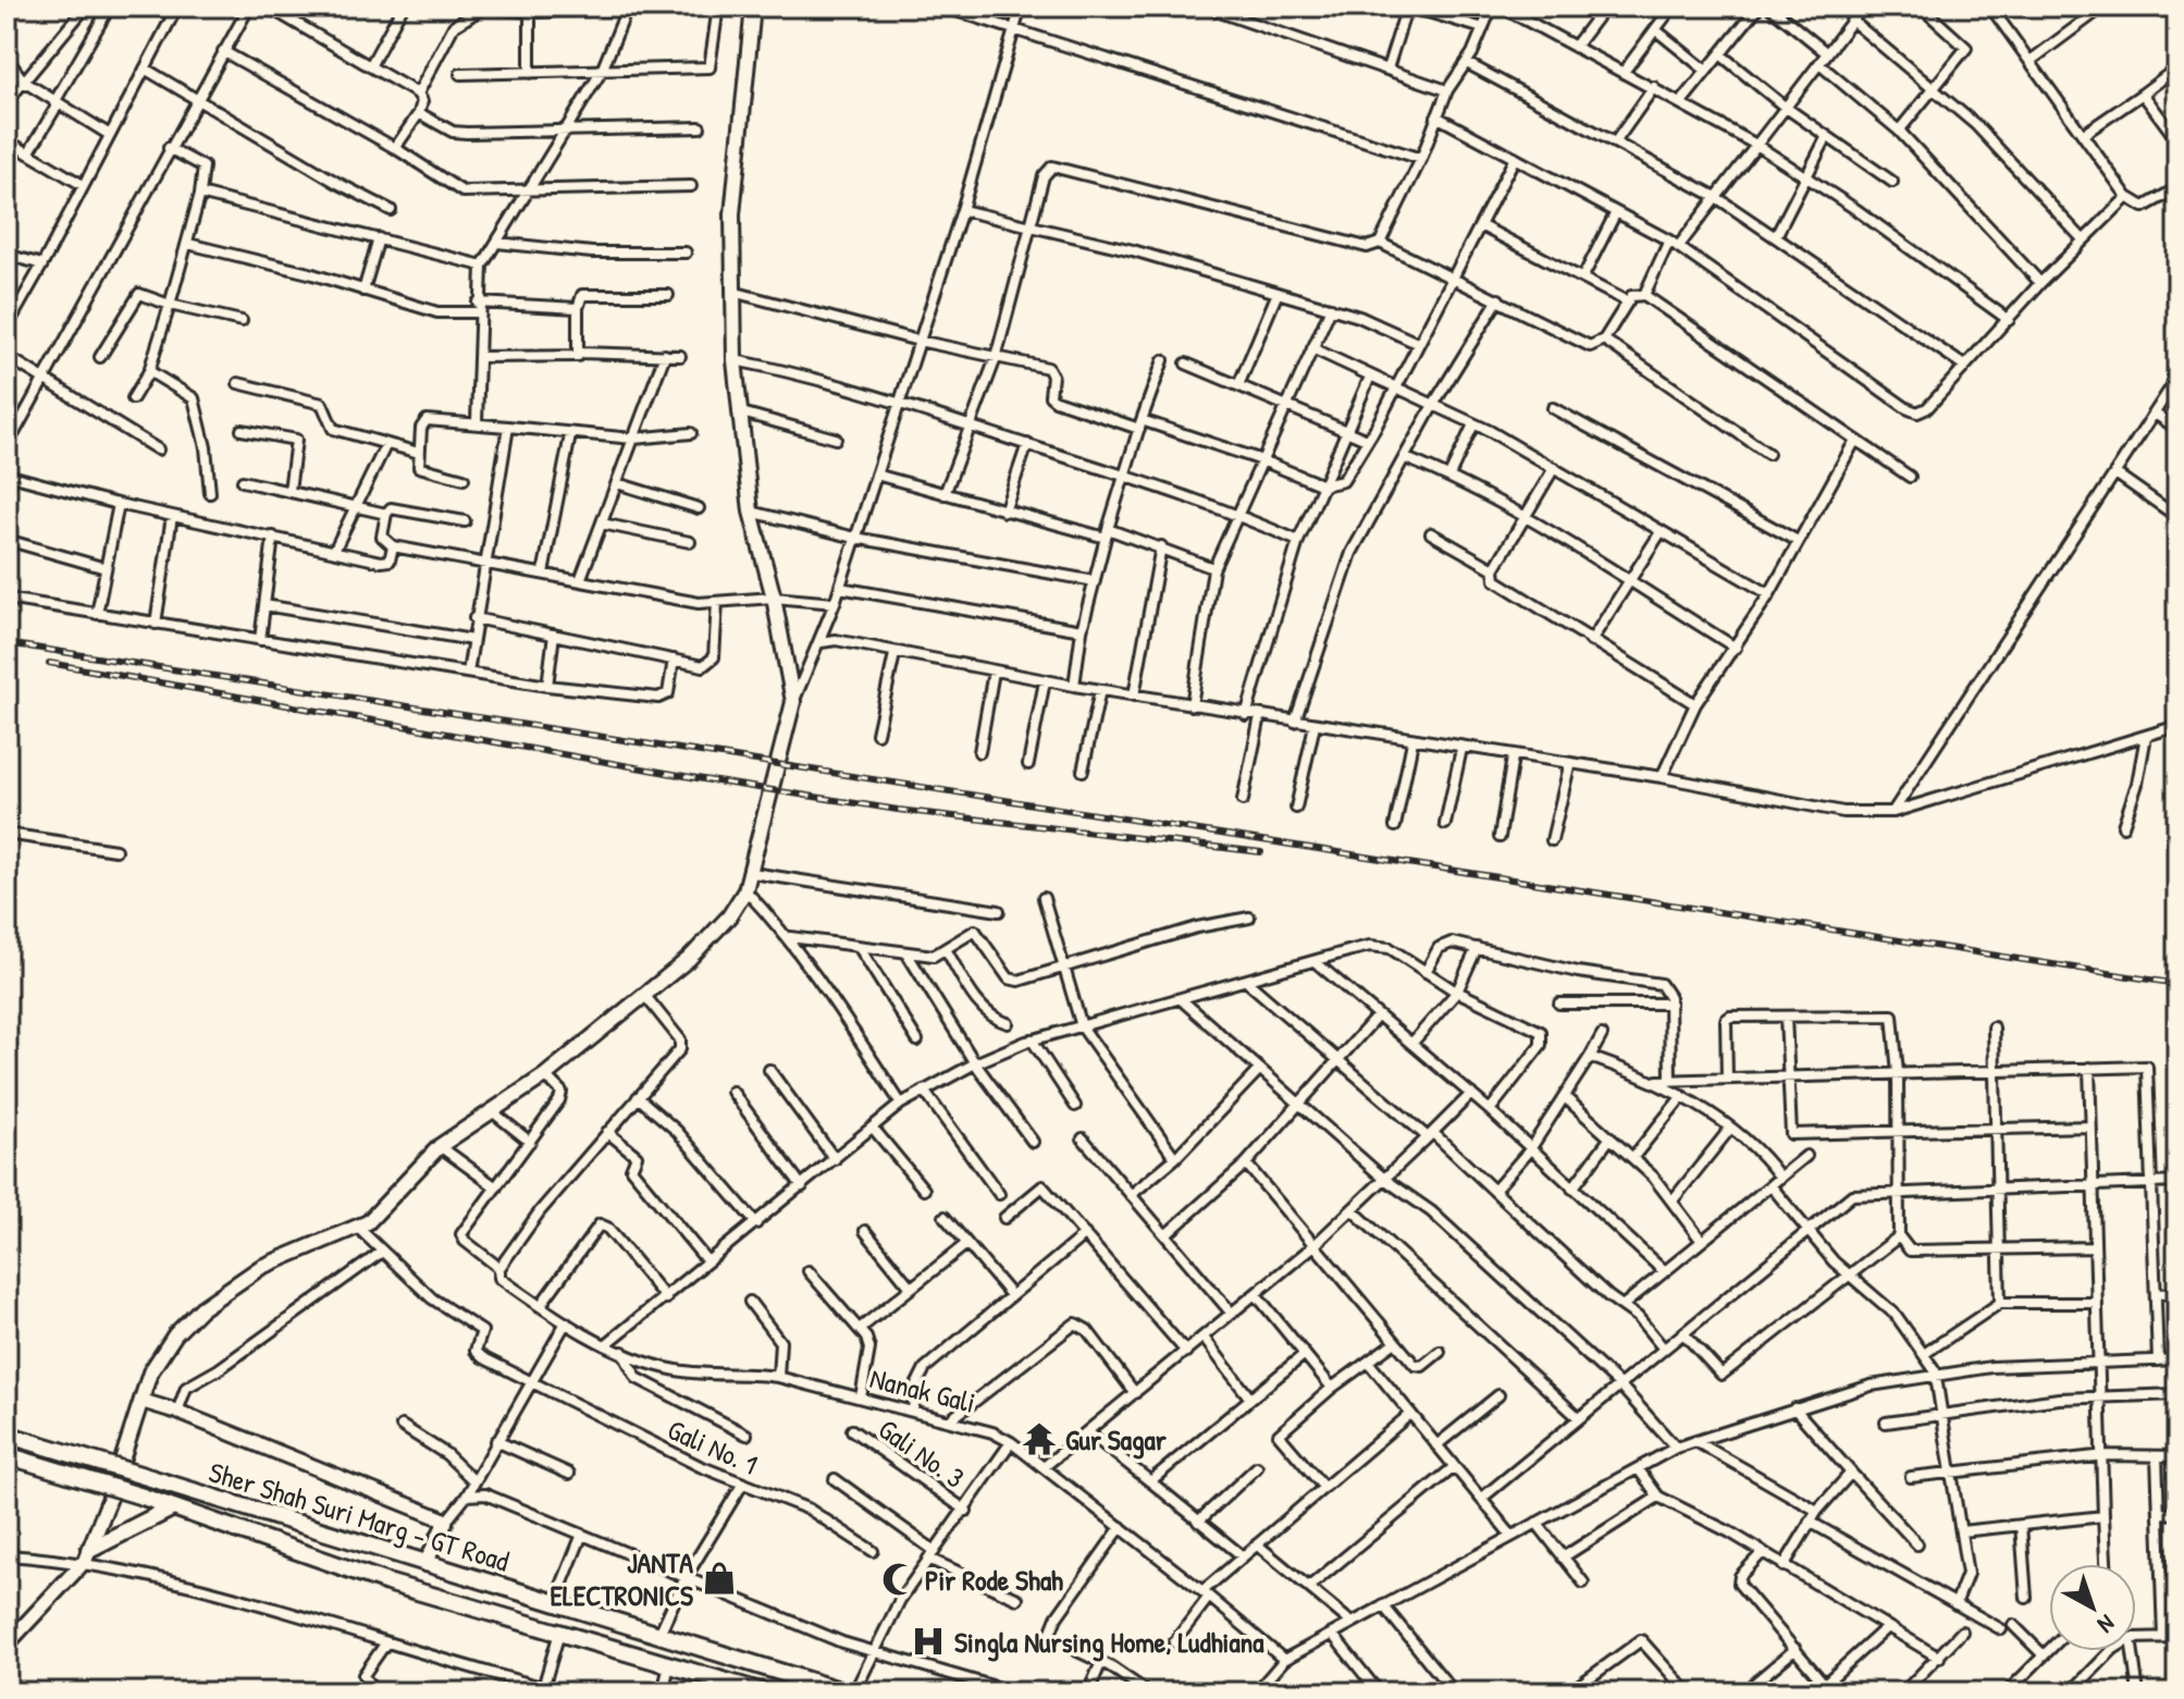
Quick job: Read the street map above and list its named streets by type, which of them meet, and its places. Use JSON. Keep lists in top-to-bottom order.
{
  "streets": {
    "main road": ["Sher Shah Suri Marg - GT Road"],
    "street": ["Nanak Gali", "Gali No. 1", "Gali No. 3"]
  },
  "places": {
    "temple": ["Gur Sagar"],
    "shop": ["JANTA ELECTRONICS"],
    "mosque": ["Pir Rode Shah"],
    "hospital": ["Singla Nursing Home, Ludhiana"]
  },
  "north": "bottom right"
}
